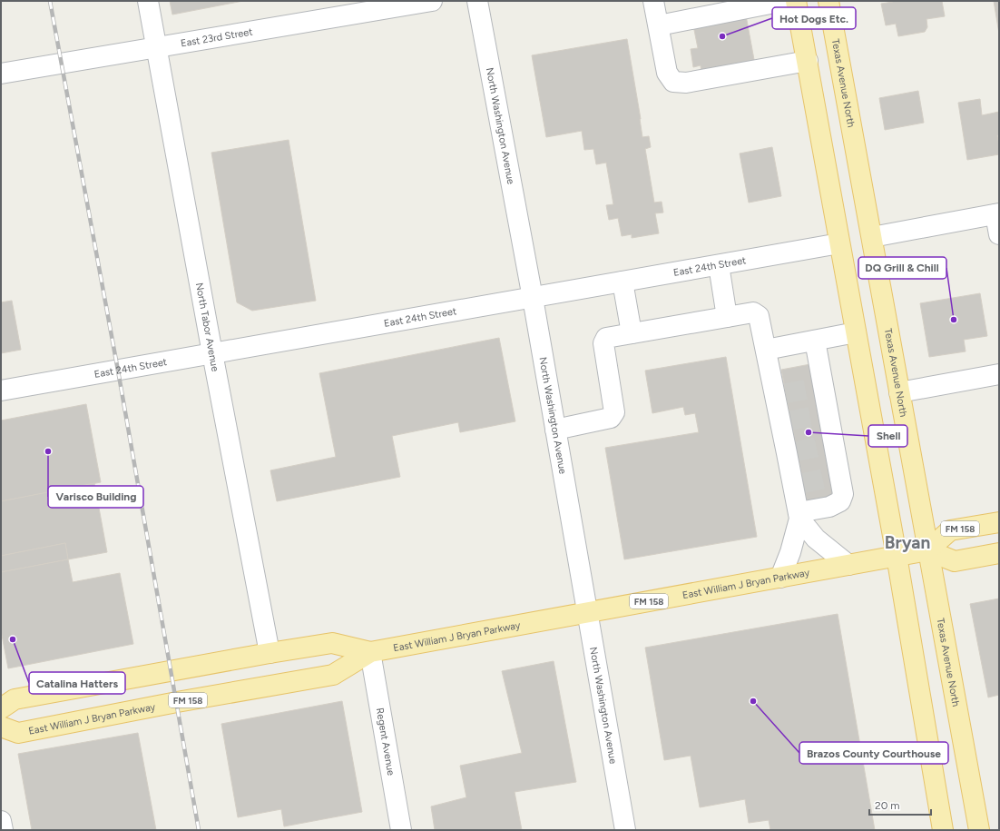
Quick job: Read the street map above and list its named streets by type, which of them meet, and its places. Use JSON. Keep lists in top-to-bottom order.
{
  "streets": {
    "main road": ["Texas Avenue North", "FM 158", "East William J Bryan Parkway"],
    "street": [
      "East 23rd Street",
      "North Washington Avenue",
      "East 24th Street",
      "North Tabor Avenue",
      "Regent Avenue"
    ]
  },
  "crossings": [
    ["East 23rd Street", "North Tabor Avenue"],
    ["Texas Avenue North", "FM 158"],
    ["Texas Avenue North", "East William J Bryan Parkway"],
    ["North Washington Avenue", "East 24th Street"],
    ["North Washington Avenue", "East William J Bryan Parkway"],
    ["East 24th Street", "North Tabor Avenue"],
    ["North Tabor Avenue", "East William J Bryan Parkway"],
    ["FM 158", "East William J Bryan Parkway"],
    ["East William J Bryan Parkway", "Regent Avenue"]
  ],
  "districts": ["Bryan"],
  "places": [
    "Hot Dogs Etc.",
    "DQ Grill & Chill",
    "Shell",
    "Varisco Building",
    "Catalina Hatters",
    "Brazos County Courthouse"
  ],
  "scale_bar": "20 m"
}
